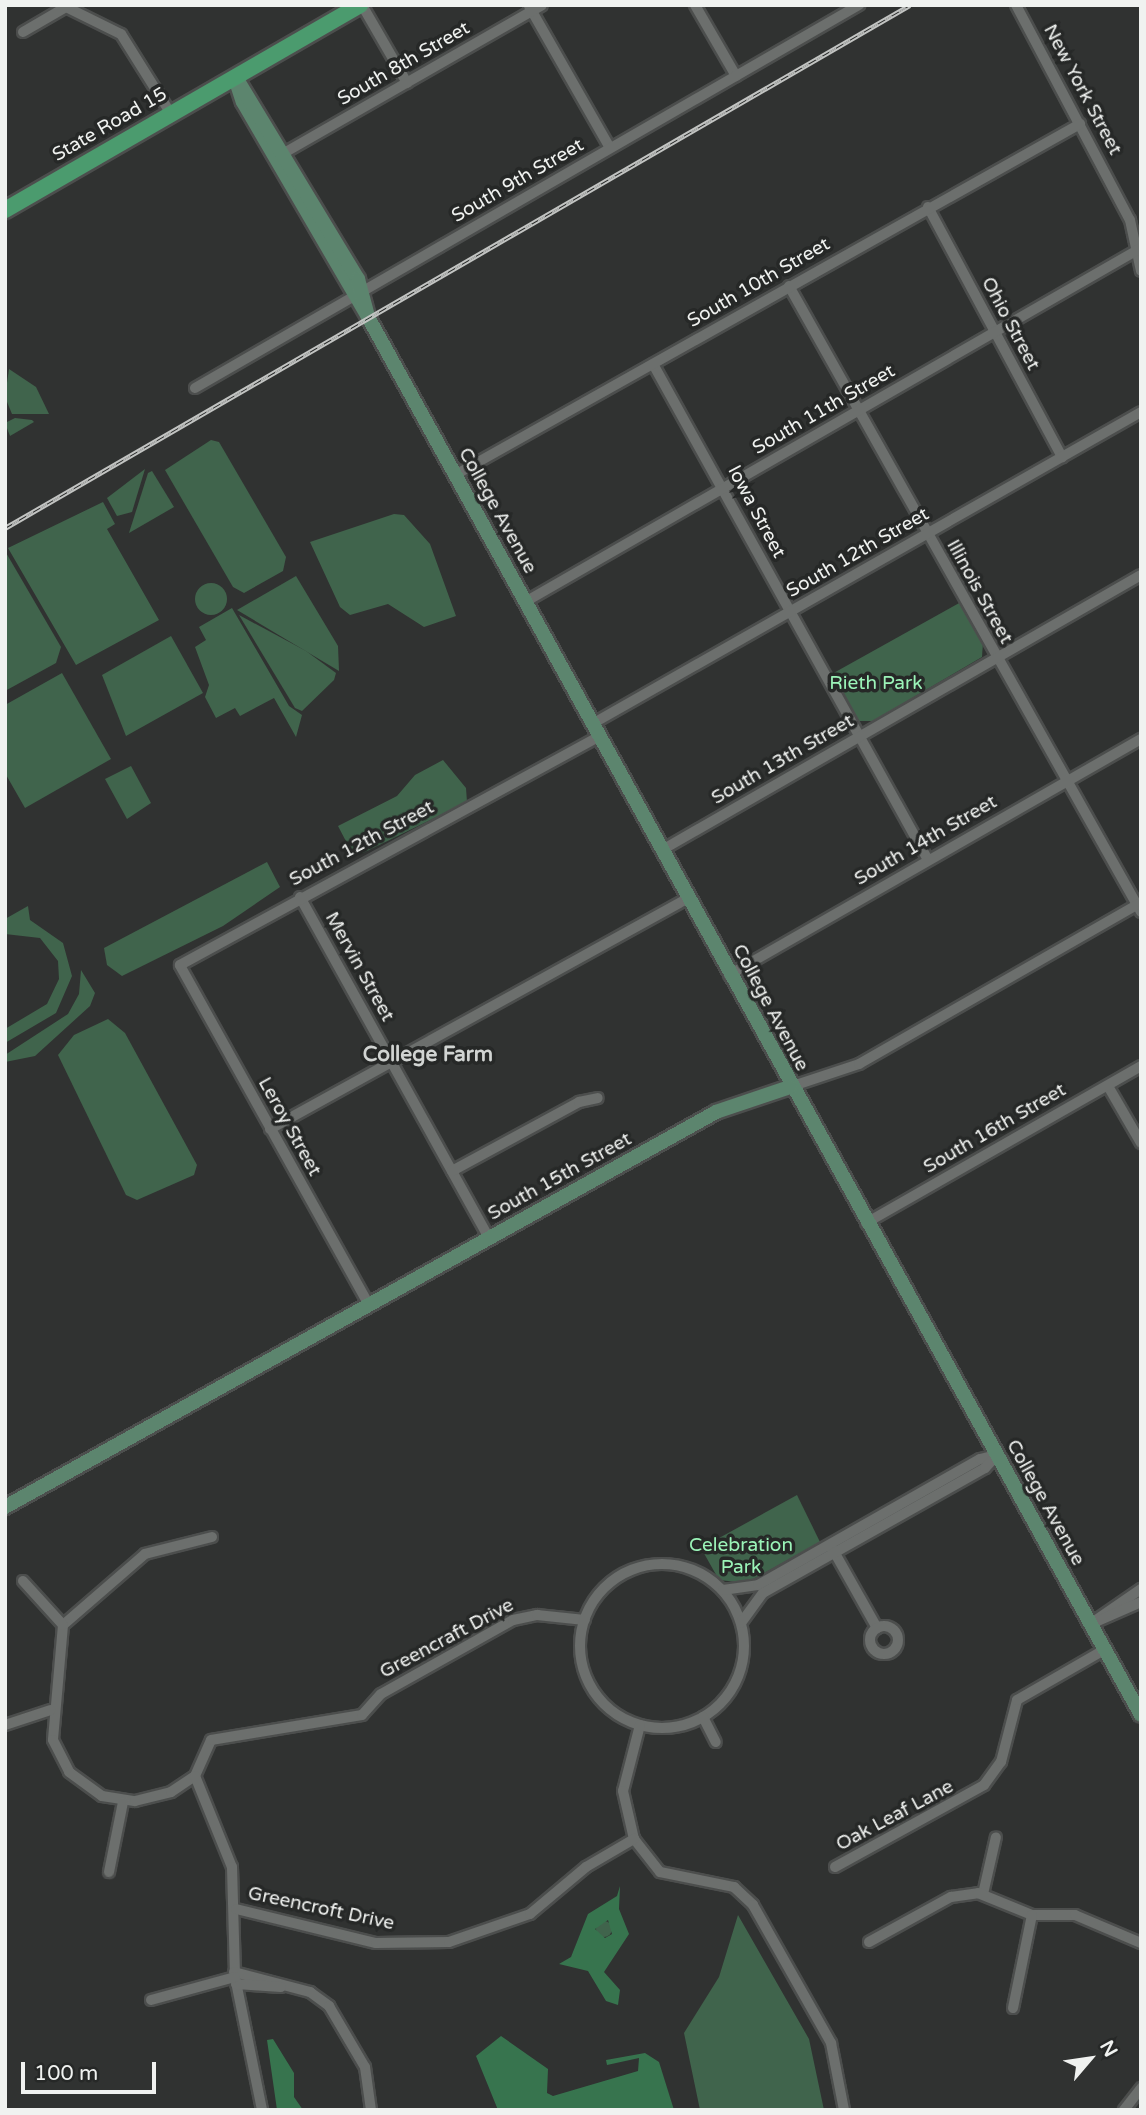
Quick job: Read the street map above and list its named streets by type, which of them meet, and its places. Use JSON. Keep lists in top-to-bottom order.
{
  "streets": {
    "main road": ["State Road 15", "College Avenue", "South 15th Street"],
    "street": [
      "South 8th Street",
      "New York Street",
      "South 9th Street",
      "South 10th Street",
      "Ohio Street",
      "South 11th Street",
      "Iowa Street",
      "South 12th Street",
      "Illinois Street",
      "South 13th Street",
      "South 14th Street",
      "Mervin Street",
      "Leroy Street",
      "South 16th Street",
      "Greencraft Drive",
      "Oak Leaf Lane",
      "Greencroft Drive"
    ]
  },
  "crossings": [
    ["South 8th Street", "College Avenue"],
    ["New York Street", "South 10th Street"],
    ["New York Street", "South 11th Street"],
    ["State Road 15", "College Avenue"],
    ["South 9th Street", "College Avenue"],
    ["South 10th Street", "Ohio Street"],
    ["South 10th Street", "College Avenue"],
    ["South 10th Street", "Iowa Street"],
    ["South 10th Street", "Illinois Street"],
    ["Ohio Street", "South 11th Street"],
    ["Ohio Street", "South 12th Street"],
    ["South 11th Street", "College Avenue"],
    ["South 11th Street", "Iowa Street"],
    ["South 11th Street", "Illinois Street"],
    ["College Avenue", "South 12th Street"],
    ["College Avenue", "South 13th Street"],
    ["College Avenue", "South 14th Street"],
    ["College Avenue", "South 16th Street"],
    ["College Avenue", "South 15th Street"],
    ["College Avenue", "Oak Leaf Lane"],
    ["Iowa Street", "South 12th Street"],
    ["Iowa Street", "South 13th Street"],
    ["Iowa Street", "South 14th Street"],
    ["South 12th Street", "Illinois Street"],
    ["South 12th Street", "Mervin Street"],
    ["South 12th Street", "Leroy Street"],
    ["Illinois Street", "South 13th Street"],
    ["Illinois Street", "South 14th Street"],
    ["Illinois Street", "South 15th Street"],
    ["Mervin Street", "South 15th Street"],
    ["Leroy Street", "South 15th Street"],
    ["Greencraft Drive", "Greencroft Drive"]
  ],
  "districts": ["College Farm"],
  "parks": ["Rieth Park", "Celebration Park"],
  "scale_bar": "100 m",
  "north": "top right"
}
